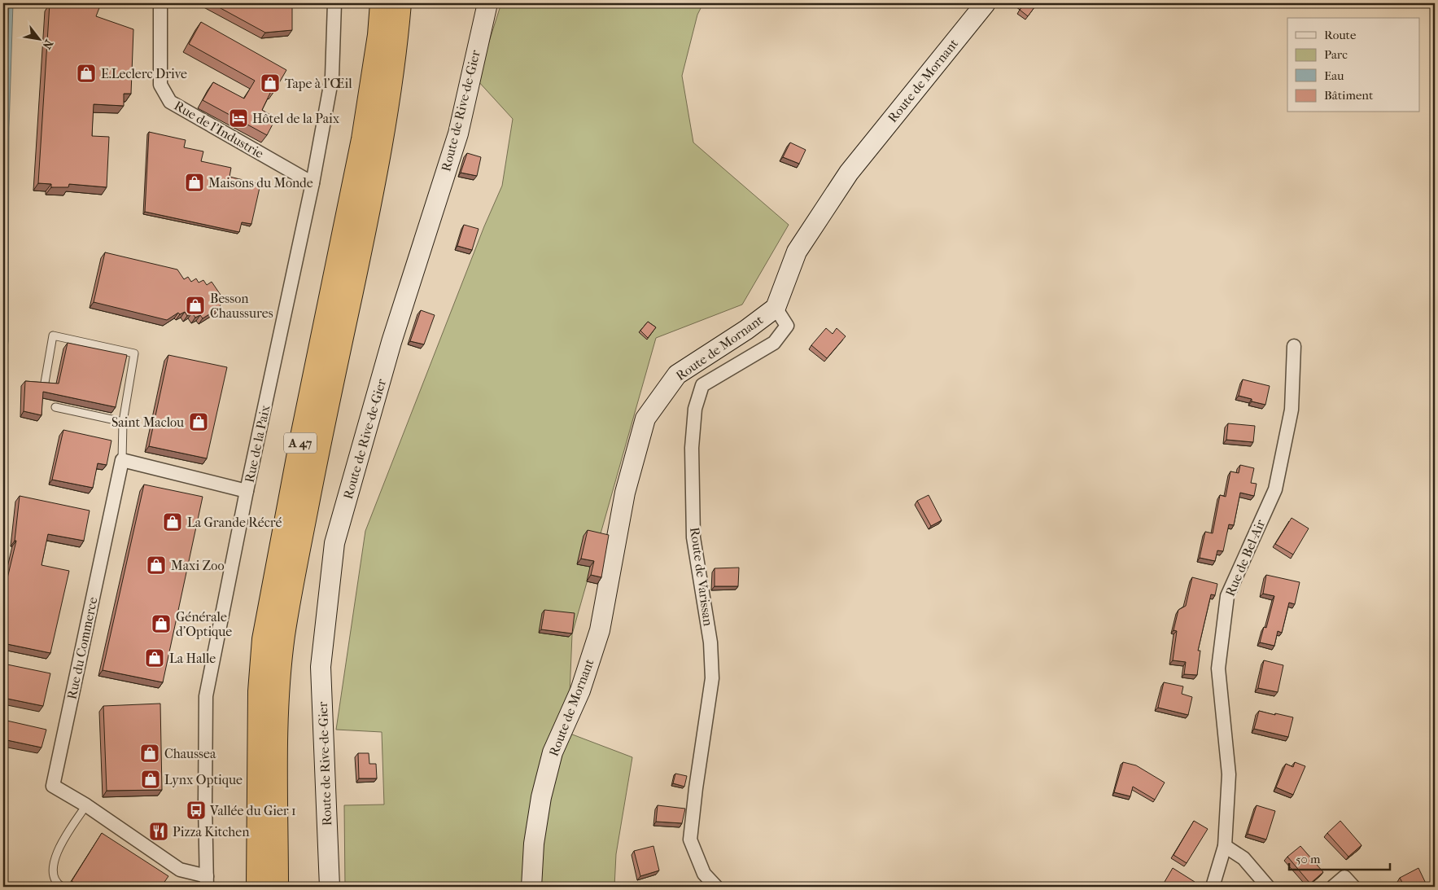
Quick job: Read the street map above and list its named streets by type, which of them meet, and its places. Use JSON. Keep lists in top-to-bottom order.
{
  "streets": {
    "highway": ["A 47"],
    "main road": ["Route de Mornant", "Route de Rive-de-Gier"],
    "street": [
      "Rue de l'Industrie",
      "Rue de la Paix",
      "Rue de Bel-Air",
      "Route de Varissan",
      "Rue du Commerce"
    ]
  },
  "crossings": [
    ["Route de Mornant", "Route de Varissan"],
    ["Rue de l'Industrie", "Rue de la Paix"],
    ["Rue de la Paix", "Rue du Commerce"]
  ],
  "places": {
    "shop": [
      "E.Leclerc Drive",
      "Tape à l'Œil",
      "Maisons du Monde",
      "Besson Chaussures",
      "Saint Maclou",
      "La Grande Récré",
      "Maxi Zoo",
      "Générale d'Optique",
      "La Halle",
      "Chaussea",
      "Lynx Optique"
    ],
    "hotel": ["Hôtel de la Paix"],
    "bus stop": ["Vallée du Gier 1"],
    "restaurant": ["Pizza Kitchen"]
  },
  "legend": [
    "Route",
    "Parc",
    "Eau",
    "Bâtiment"
  ],
  "scale_bar": "50 m",
  "north": "bottom right"
}
